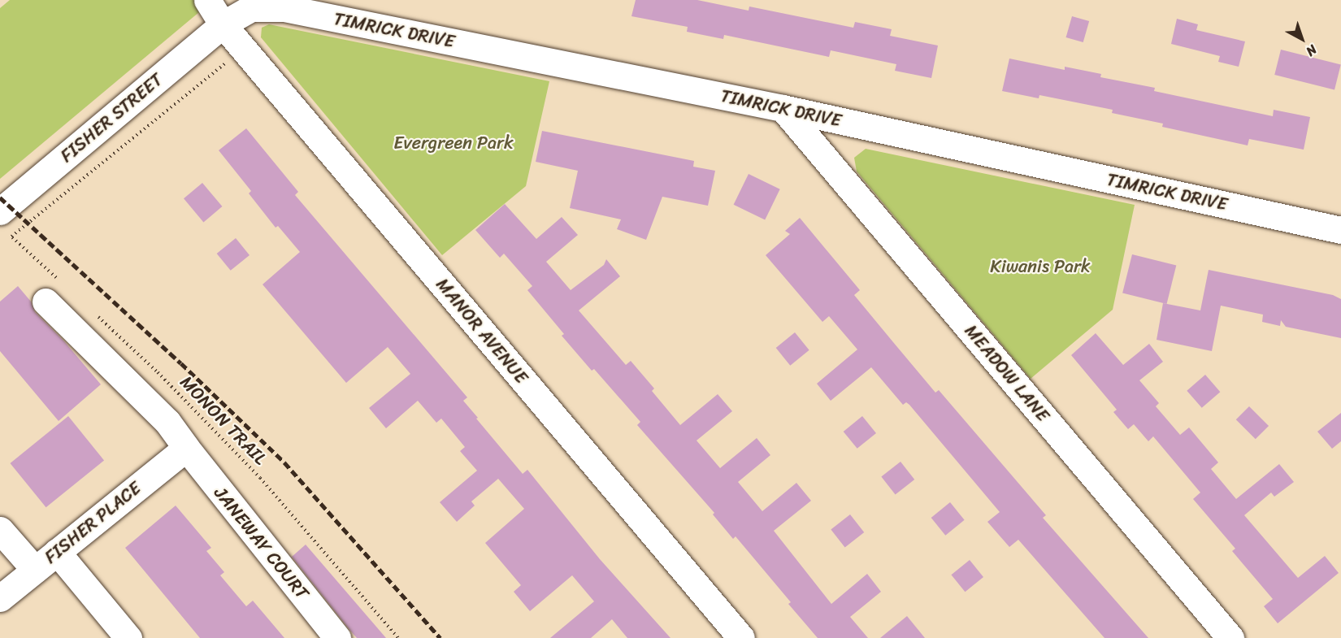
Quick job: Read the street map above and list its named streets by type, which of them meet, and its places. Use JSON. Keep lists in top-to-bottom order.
{
  "streets": {
    "street": [
      "TIMRICK DRIVE",
      "FISHER STREET",
      "MANOR AVENUE",
      "MEADOW LANE",
      "FISHER PLACE",
      "JANEWAY COURT"
    ],
    "path": ["MONON TRAIL"]
  },
  "crossings": [
    ["TIMRICK DRIVE", "FISHER STREET"],
    ["TIMRICK DRIVE", "MANOR AVENUE"],
    ["TIMRICK DRIVE", "MEADOW LANE"],
    ["FISHER STREET", "MANOR AVENUE"],
    ["FISHER PLACE", "JANEWAY COURT"]
  ],
  "parks": ["Evergreen Park", "Kiwanis Park"],
  "north": "bottom right"
}
